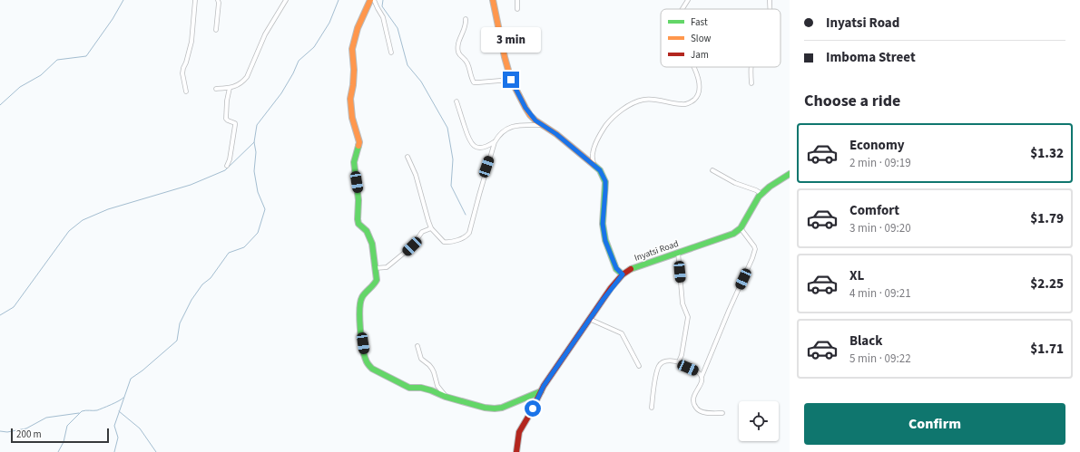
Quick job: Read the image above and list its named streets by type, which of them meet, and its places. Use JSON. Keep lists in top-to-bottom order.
{
  "streets": {
    "street": ["Inyatsi Road"]
  },
  "legend": ["Fast", "Slow", "Jam"],
  "scale_bar": "200 m",
  "page": {
    "banner": ["Inyatsi Road", "Imboma Street"],
    "bubble": "3 min",
    "heading": "Choose a ride",
    "list": [
      {
        "name": "Economy",
        "note": "2 min · 09:19",
        "value": "$1.32"
      },
      {
        "name": "Comfort",
        "note": "3 min · 09:20",
        "value": "$1.79"
      },
      {
        "name": "XL",
        "note": "4 min · 09:21",
        "value": "$2.25"
      },
      {
        "name": "Black",
        "note": "5 min · 09:22",
        "value": "$1.71"
      }
    ],
    "buttons": "Confirm",
    "scale": "200 m"
  }
}
